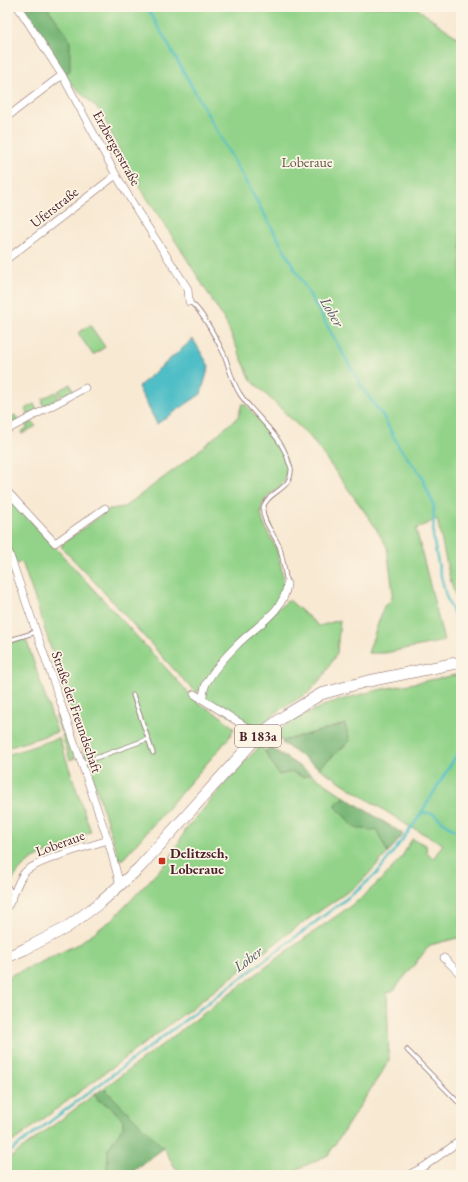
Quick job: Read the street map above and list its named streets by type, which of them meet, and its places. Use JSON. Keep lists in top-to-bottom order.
{
  "streets": {
    "main road": ["B 183a"],
    "street": [
      "Erzbergerstraße",
      "Uferstraße",
      "Straße der Freundschaft",
      "Loberaue"
    ]
  },
  "crossings": [
    ["Erzbergerstraße", "Uferstraße"],
    ["Straße der Freundschaft", "B 183a"],
    ["Straße der Freundschaft", "Loberaue"]
  ],
  "water": ["Lober"],
  "parks": ["Loberaue"],
  "places": {
    "transit": ["Delitzsch, Loberaue"]
  }
}
